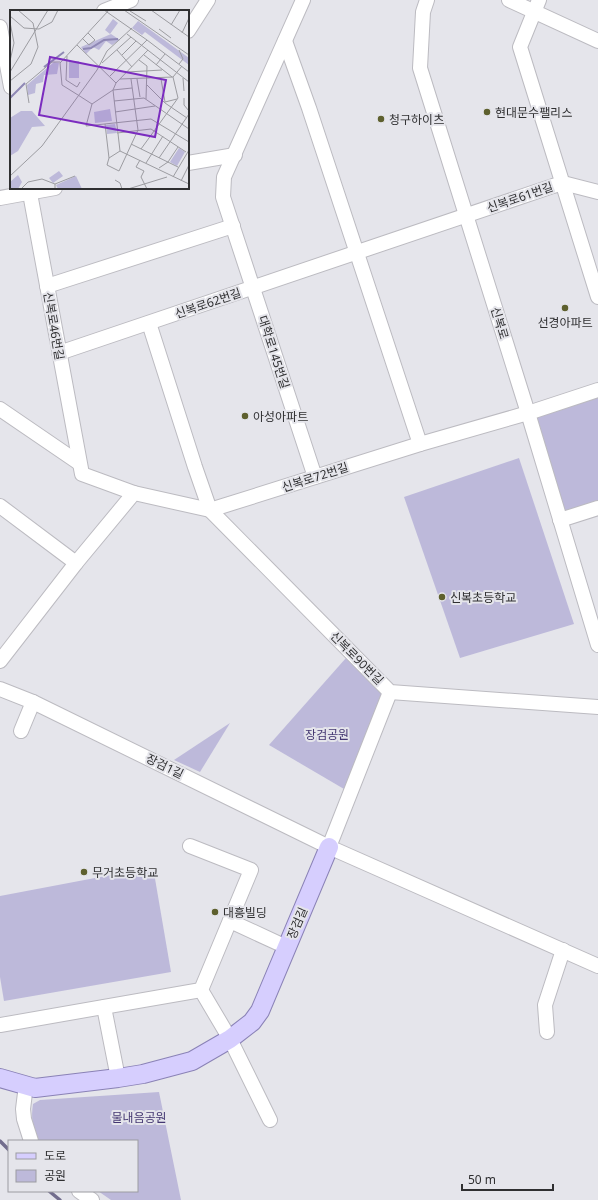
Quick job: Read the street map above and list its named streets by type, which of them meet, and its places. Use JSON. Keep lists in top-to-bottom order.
{
  "streets": {
    "main road": ["장검길"],
    "street": [
      "신복로61번길",
      "신복로62번길",
      "신복로",
      "신복로46번길",
      "대학로145번길",
      "신복로72번길",
      "신복로90번길",
      "장검1길"
    ]
  },
  "crossings": [
    ["신복로61번길", "신복로62번길"],
    ["신복로61번길", "신복로"],
    ["신복로62번길", "신복로"],
    ["신복로62번길", "신복로46번길"],
    ["신복로62번길", "대학로145번길"],
    ["신복로", "신복로72번길"],
    ["신복로46번길", "신복로72번길"],
    ["대학로145번길", "신복로72번길"],
    ["신복로72번길", "신복로90번길"],
    ["장검1길", "장검길"]
  ],
  "parks": ["장검공원", "물내음공원"],
  "places": [
    "현대문수팰리스",
    "청구하이츠",
    "선경아파트",
    "아성아파트",
    "신복초등학교",
    "무거초등학교",
    "대흥빌딩"
  ],
  "legend": ["도로", "공원"],
  "scale_bar": "50 m"
}
